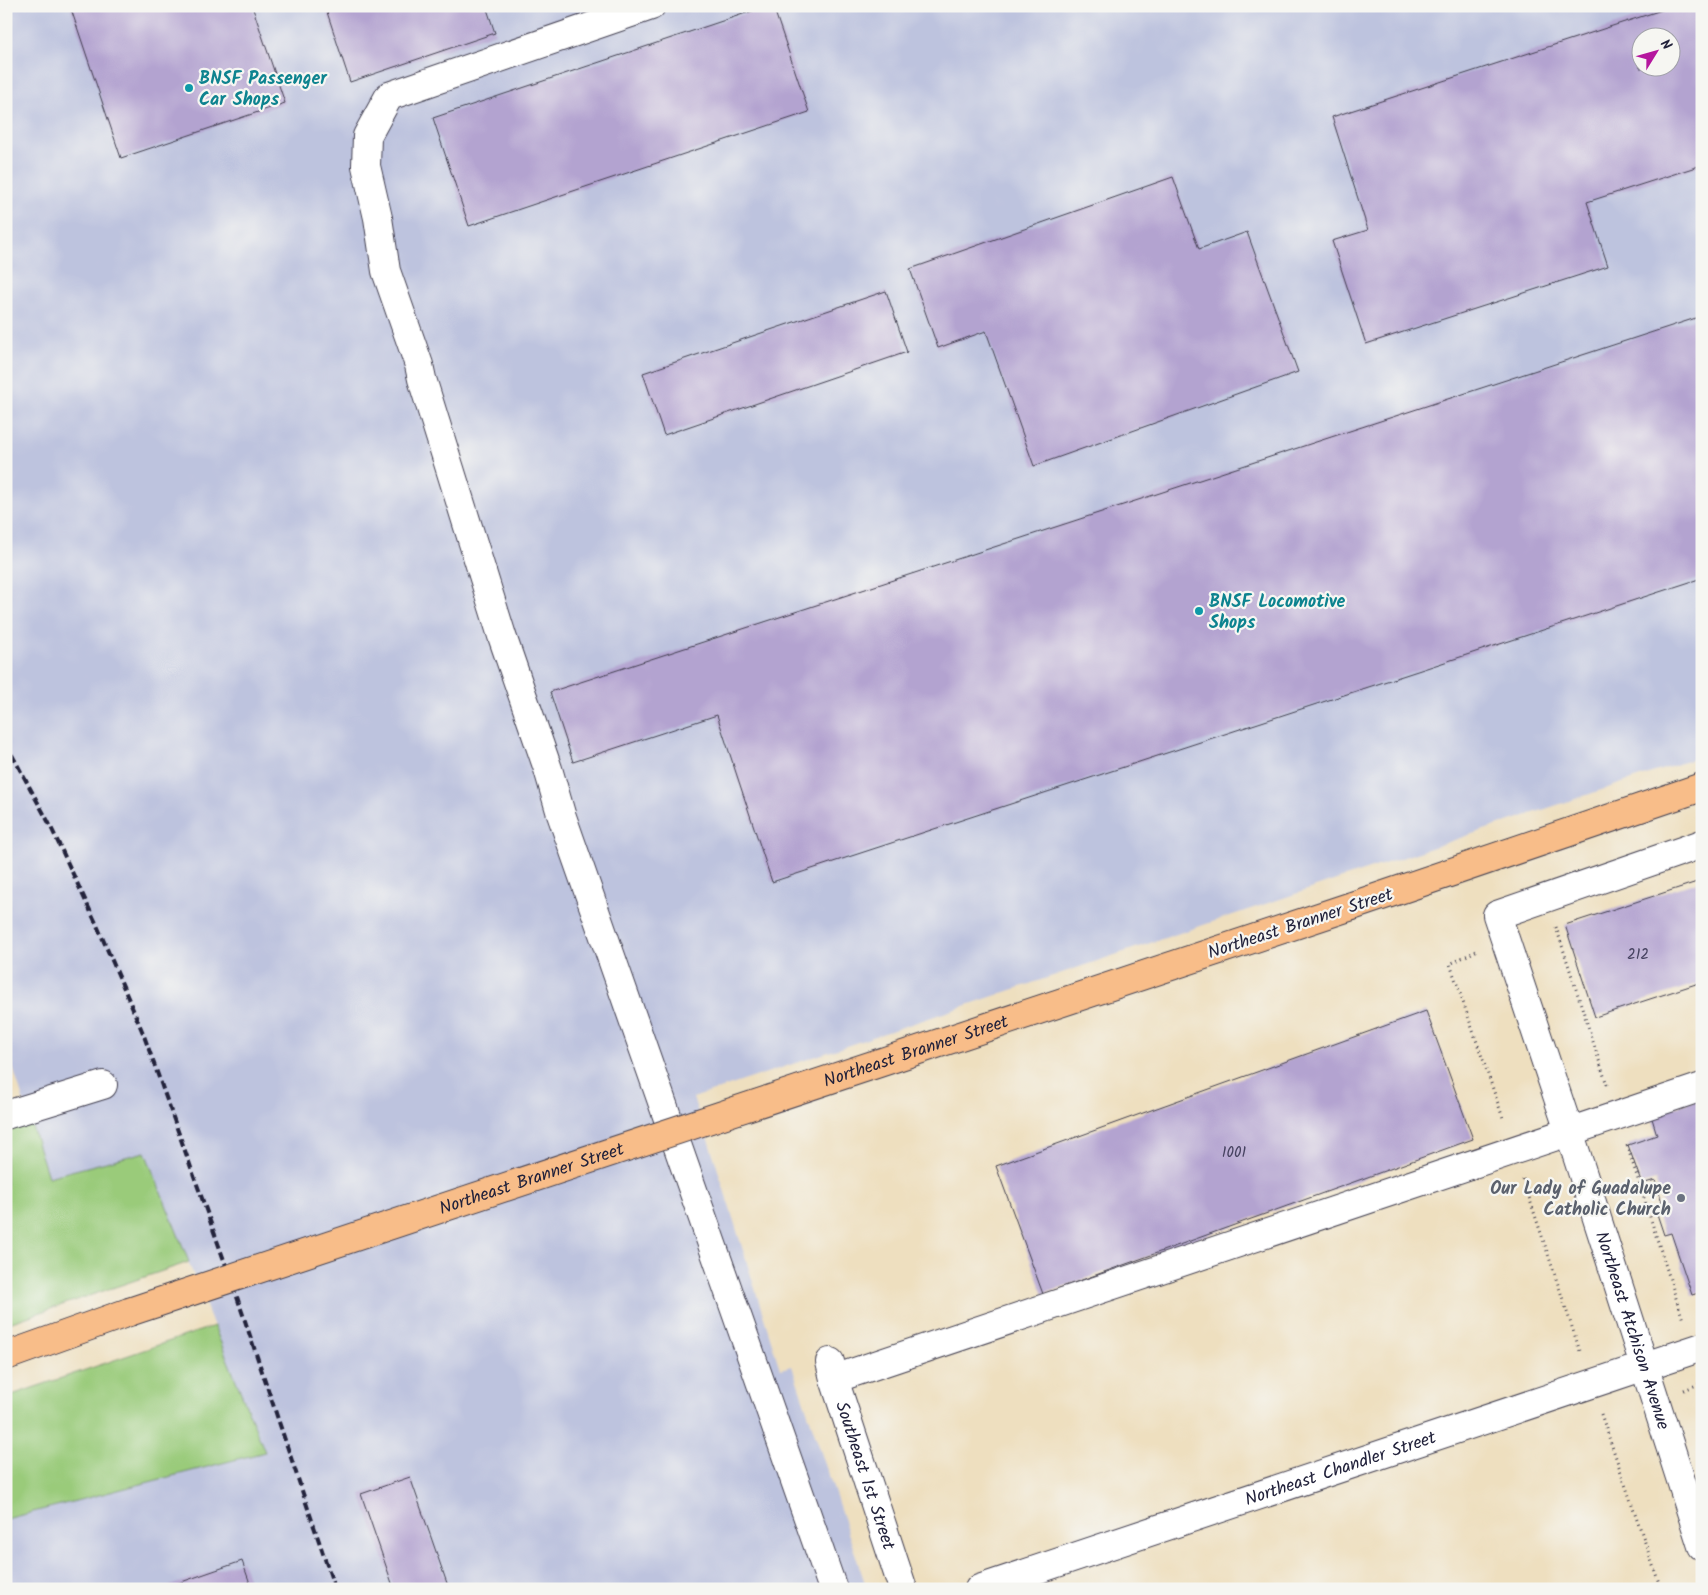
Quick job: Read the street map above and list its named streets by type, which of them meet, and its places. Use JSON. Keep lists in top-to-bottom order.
{
  "streets": {
    "main road": ["Northeast Branner Street"],
    "street": ["Northeast Atchison Avenue", "Northeast Chandler Street", "Southeast 1st Street"]
  },
  "crossings": [
    ["Northeast Atchison Avenue", "Northeast Chandler Street"]
  ],
  "places": ["BNSF Passenger Car Shops", "BNSF Locomotive Shops", "Our Lady of Guadalupe Catholic Church"],
  "house_numbers": ["212", "1001"],
  "north": "top right"
}
